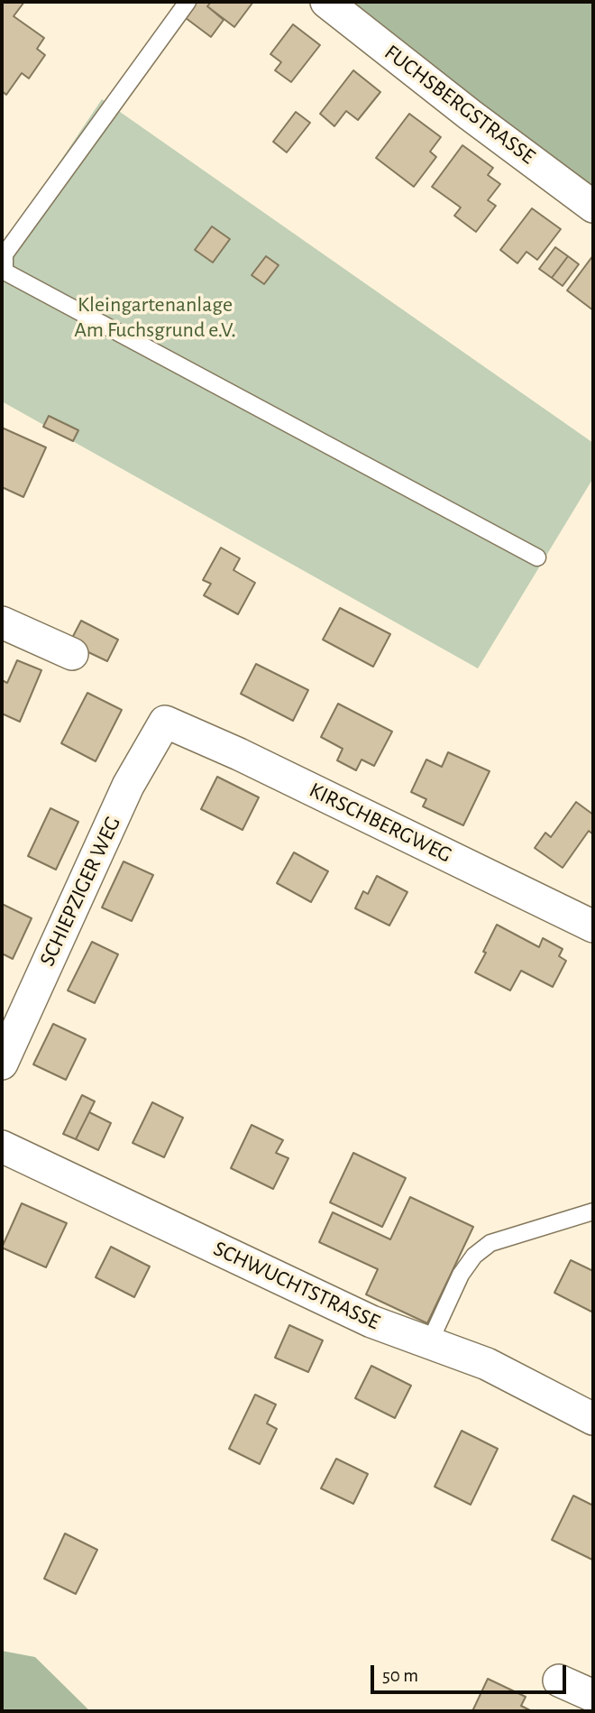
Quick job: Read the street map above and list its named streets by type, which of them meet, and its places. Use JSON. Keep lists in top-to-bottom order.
{
  "streets": {
    "street": [
      "FUCHSBERGSTRASSE",
      "KIRSCHBERGWEG",
      "SCHIEPZIGER WEG",
      "SCHWUCHTSTRASSE"
    ]
  },
  "crossings": [
    ["KIRSCHBERGWEG", "SCHIEPZIGER WEG"]
  ],
  "parks": ["Kleingartenanlage Am Fuchsgrund e.V."],
  "scale_bar": "50 m"
}
